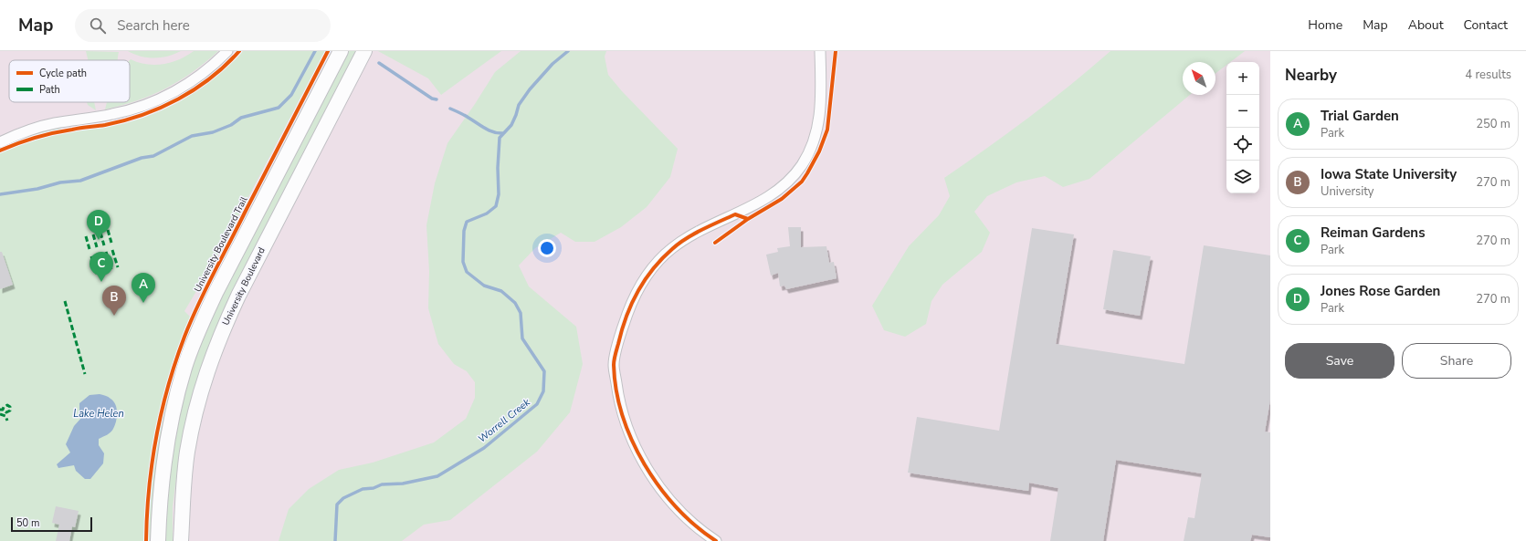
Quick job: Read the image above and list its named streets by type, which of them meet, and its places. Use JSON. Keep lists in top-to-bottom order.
{
  "streets": {
    "main road": ["University Boulevard"],
    "cycle path": ["University Boulevard Trail"]
  },
  "water": ["Lake Helen", "Worrell Creek"],
  "legend": ["Cycle path", "Path"],
  "scale_bar": "50 m",
  "north": "top left",
  "page": {
    "header": "Map",
    "search": "Search here",
    "nav": [
      "Home",
      "Map",
      "About",
      "Contact"
    ],
    "heading": ["Nearby", "4 results"],
    "map_buttons": ["+", "−"],
    "list": [
      {
        "mark": "A",
        "name": "Trial Garden",
        "note": "Park",
        "value": "250 m"
      },
      {
        "mark": "B",
        "name": "Iowa State University",
        "note": "University",
        "value": "270 m"
      },
      {
        "mark": "C",
        "name": "Reiman Gardens",
        "note": "Park",
        "value": "270 m"
      },
      {
        "mark": "D",
        "name": "Jones Rose Garden",
        "note": "Park",
        "value": "270 m"
      }
    ],
    "pins": [
      "D",
      "C",
      "A",
      "B"
    ],
    "buttons": ["Save", "Share"],
    "scale": "50 m"
  }
}
